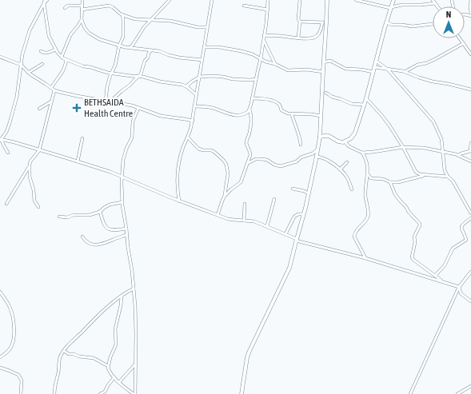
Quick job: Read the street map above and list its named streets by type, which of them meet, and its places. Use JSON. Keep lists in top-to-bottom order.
{
  "places": {
    "health": ["BETHSAIDA Health Centre"]
  },
  "north": "top"
}
